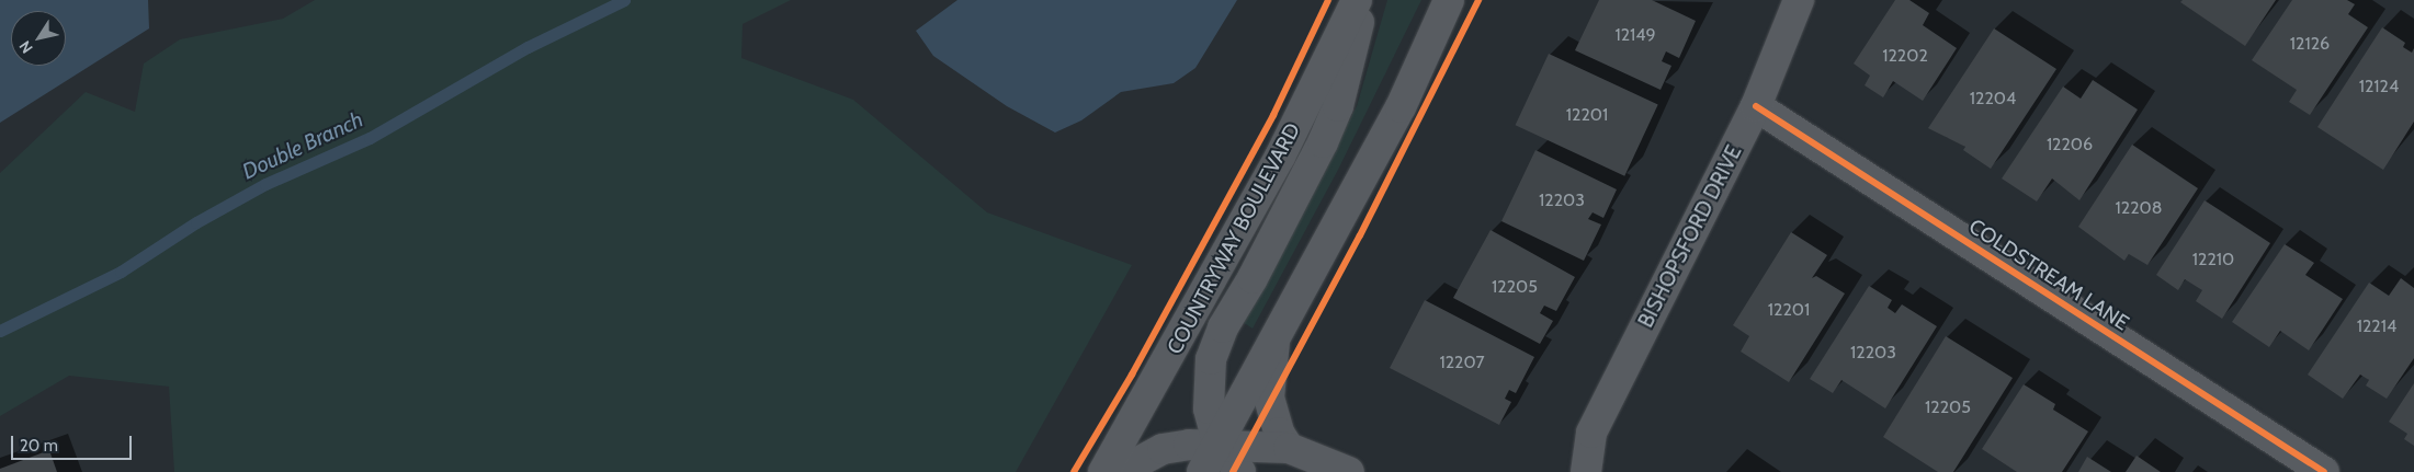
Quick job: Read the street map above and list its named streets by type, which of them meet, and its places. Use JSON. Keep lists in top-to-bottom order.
{
  "streets": {
    "street": ["BISHOPSFORD DRIVE", "COUNTRYWAY BOULEVARD", "COLDSTREAM LANE"]
  },
  "crossings": [
    ["BISHOPSFORD DRIVE", "COLDSTREAM LANE"]
  ],
  "water": ["Double Branch"],
  "house_numbers": [
    "12149",
    "12126",
    "12202",
    "12124",
    "12204",
    "12201",
    "12206",
    "12203",
    "12208",
    "12210",
    "12205",
    "12201",
    "12214",
    "12203",
    "12207",
    "12205"
  ],
  "scale_bar": "20 m",
  "north": "bottom left"
}
